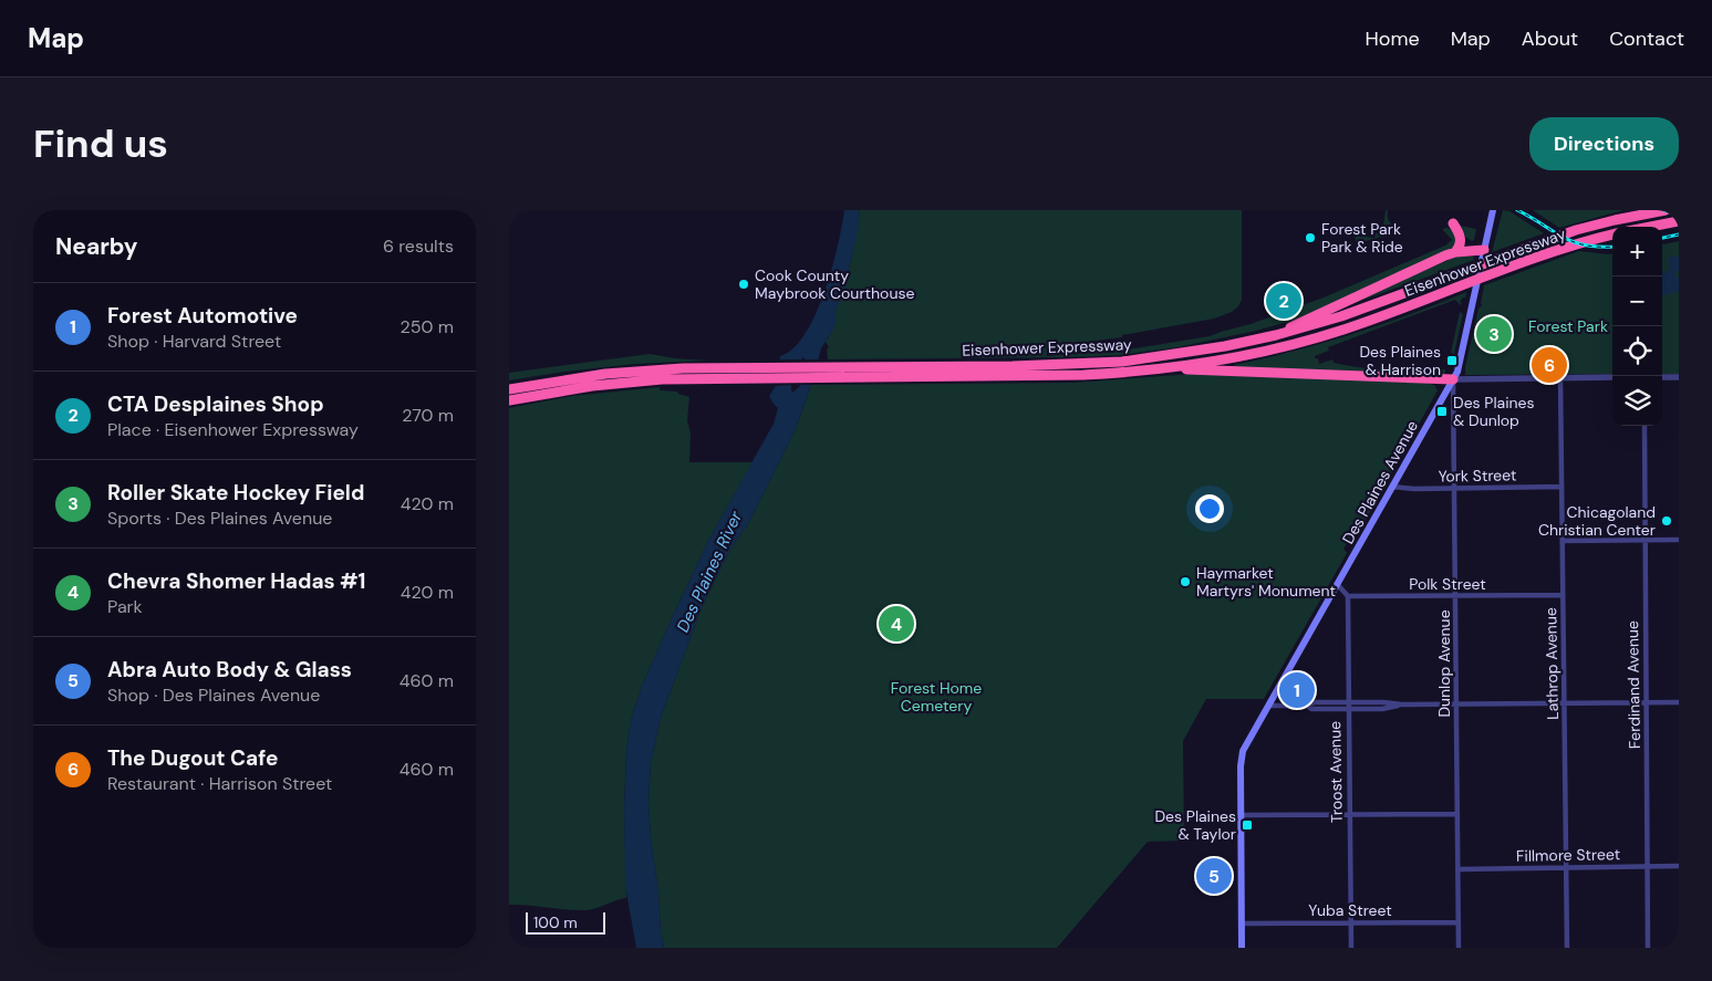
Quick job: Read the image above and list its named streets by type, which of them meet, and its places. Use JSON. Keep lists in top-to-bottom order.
{
  "streets": {
    "highway": ["Eisenhower Expressway"],
    "main road": ["Des Plaines Avenue"],
    "street": [
      "York Street",
      "Polk Street",
      "Dunlop Avenue",
      "Lathrop Avenue",
      "Ferdinand Avenue",
      "Troost Avenue",
      "Fillmore Street",
      "Yuba Street"
    ]
  },
  "crossings": [
    ["York Street", "Des Plaines Avenue"],
    ["York Street", "Dunlop Avenue"],
    ["York Street", "Lathrop Avenue"],
    ["Des Plaines Avenue", "Dunlop Avenue"],
    ["Des Plaines Avenue", "Yuba Street"],
    ["Polk Street", "Dunlop Avenue"],
    ["Polk Street", "Lathrop Avenue"],
    ["Polk Street", "Troost Avenue"],
    ["Dunlop Avenue", "Fillmore Street"],
    ["Dunlop Avenue", "Yuba Street"],
    ["Lathrop Avenue", "Fillmore Street"],
    ["Ferdinand Avenue", "Fillmore Street"],
    ["Troost Avenue", "Yuba Street"]
  ],
  "water": ["Des Plaines River"],
  "parks": ["Forest Park", "Forest Home Cemetery"],
  "places": {
    "other": [
      "Forest Park Park & Ride",
      "Cook County Maybrook Courthouse",
      "Chicagoland Christian Center",
      "Haymarket Martyrs' Monument"
    ],
    "transit": ["Des Plaines & Harrison", "Des Plaines & Dunlop", "Des Plaines & Taylor"]
  },
  "scale_bar": "100 m",
  "page": {
    "header": "Map",
    "nav": [
      "Home",
      "Map",
      "About",
      "Contact"
    ],
    "buttons": "Directions",
    "title": "Find us",
    "heading": ["Nearby", "6 results"],
    "map_buttons": ["+", "−"],
    "pins": [
      "2",
      "3",
      "6",
      "4",
      "1",
      "5"
    ],
    "list": [
      {
        "mark": "1",
        "name": "Forest Automotive",
        "note": "Shop · Harvard Street",
        "value": "250 m"
      },
      {
        "mark": "2",
        "name": "CTA Desplaines Shop",
        "note": "Place · Eisenhower Expressway",
        "value": "270 m"
      },
      {
        "mark": "3",
        "name": "Roller Skate Hockey Field",
        "note": "Sports · Des Plaines Avenue",
        "value": "420 m"
      },
      {
        "mark": "4",
        "name": "Chevra Shomer Hadas #1",
        "note": "Park",
        "value": "420 m"
      },
      {
        "mark": "5",
        "name": "Abra Auto Body & Glass",
        "note": "Shop · Des Plaines Avenue",
        "value": "460 m"
      },
      {
        "mark": "6",
        "name": "The Dugout Cafe",
        "note": "Restaurant · Harrison Street",
        "value": "460 m"
      }
    ],
    "scale": "100 m"
  }
}
